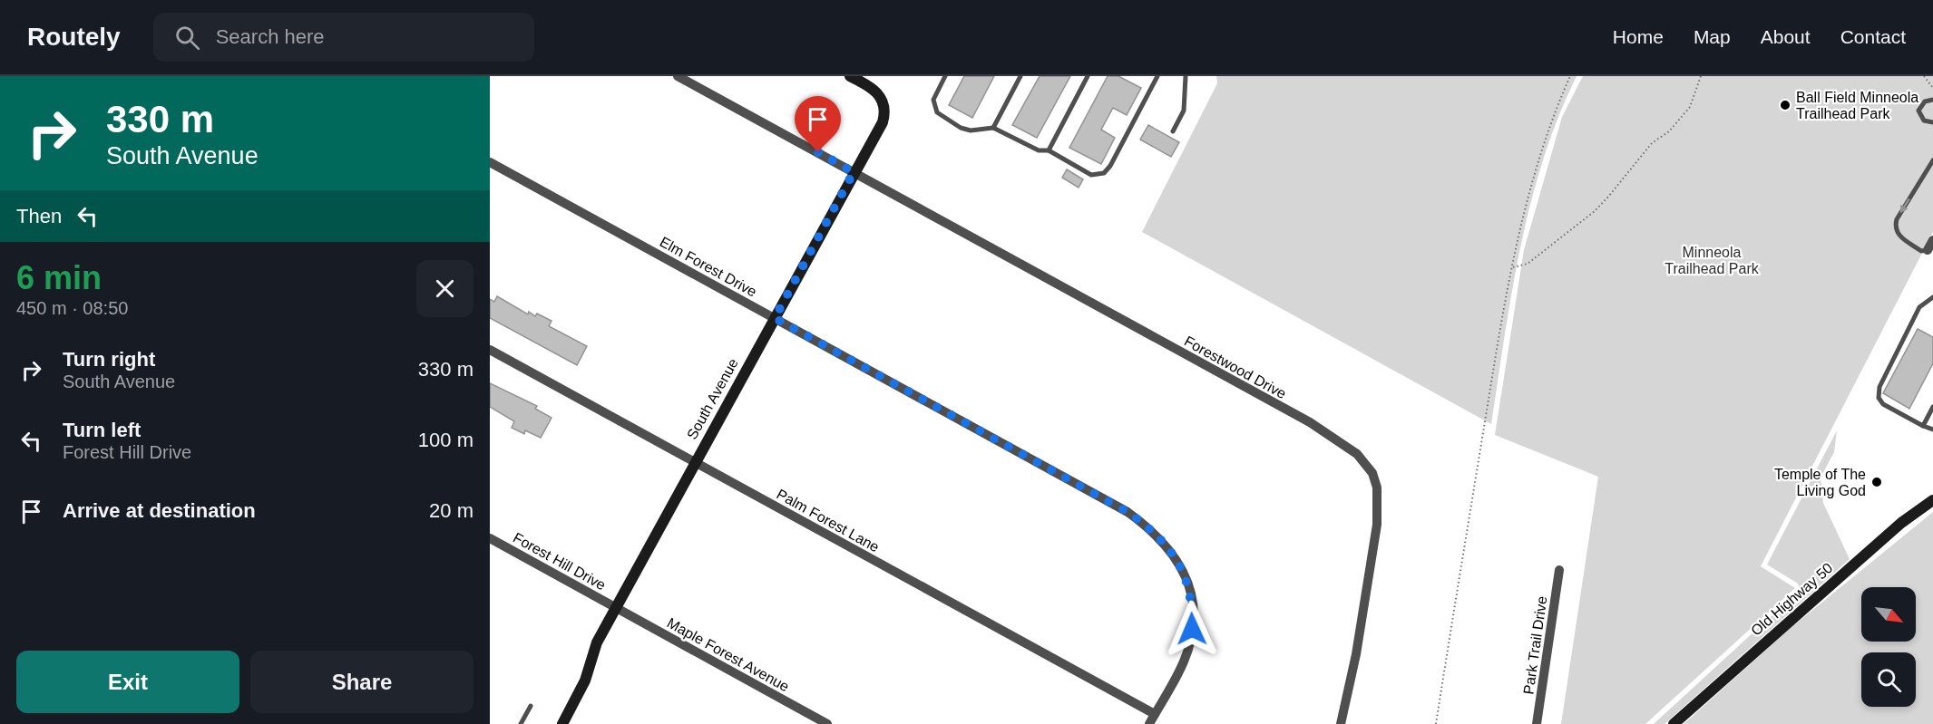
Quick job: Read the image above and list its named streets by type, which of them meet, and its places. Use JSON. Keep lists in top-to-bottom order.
{
  "streets": {
    "street": [
      "Elm Forest Drive",
      "Forestwood Drive",
      "South Avenue",
      "Palm Forest Lane",
      "Forest Hill Drive",
      "Old Highway 50",
      "Park Trail Drive",
      "Maple Forest Avenue"
    ]
  },
  "crossings": [
    ["Elm Forest Drive", "South Avenue"],
    ["Elm Forest Drive", "Palm Forest Lane"],
    ["Forestwood Drive", "South Avenue"],
    ["South Avenue", "Palm Forest Lane"],
    ["South Avenue", "Forest Hill Drive"],
    ["South Avenue", "Maple Forest Avenue"],
    ["Forest Hill Drive", "Maple Forest Avenue"]
  ],
  "parks": ["Minneola Trailhead Park"],
  "places": ["Ball Field Minneola Trailhead Park", "Temple of The Living God"],
  "north": "bottom right",
  "page": {
    "header": "Routely",
    "search": "Search here",
    "nav": [
      "Home",
      "Map",
      "About",
      "Contact"
    ],
    "turn": ["330 m", "South Avenue"],
    "then": "Then",
    "heading": ["6 min", "450 m · 08:50"],
    "list": [
      {
        "name": "Turn right",
        "note": "South Avenue",
        "value": "330 m"
      },
      {
        "name": "Turn left",
        "note": "Forest Hill Drive",
        "value": "100 m"
      },
      {
        "name": "Arrive at destination",
        "value": "20 m"
      }
    ],
    "buttons": ["Exit", "Share"]
  }
}
